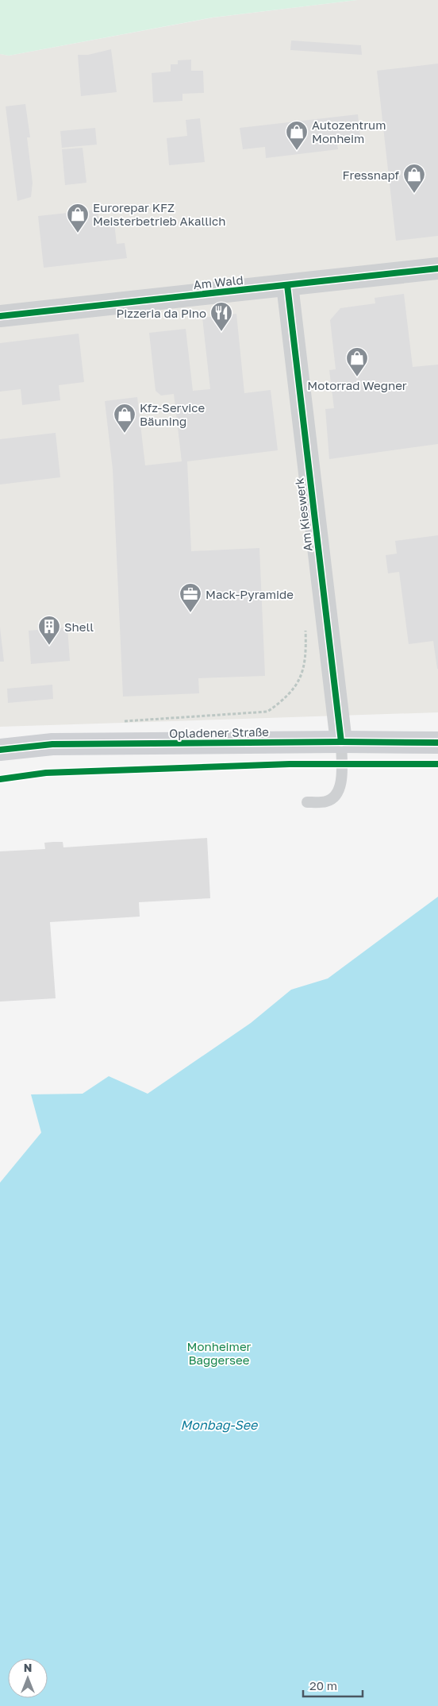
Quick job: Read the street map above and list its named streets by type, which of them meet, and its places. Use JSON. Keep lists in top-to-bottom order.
{
  "streets": {
    "street": ["Am Wald", "Am Kieswerk", "Opladener Straße"]
  },
  "crossings": [
    ["Am Wald", "Am Kieswerk"],
    ["Am Kieswerk", "Opladener Straße"]
  ],
  "water": ["Monbag-See"],
  "parks": ["Monheimer Baggersee"],
  "places": {
    "shop": [
      "Autozentrum Monheim",
      "Fressnapf",
      "Eurorepar KFZ Meisterbetrieb Akallich",
      "Motorrad Wegner",
      "Kfz-Service Bäuning"
    ],
    "restaurant": ["Pizzeria da Pino"],
    "office": ["Mack-Pyramide"],
    "building": ["Shell"]
  },
  "scale_bar": "20 m",
  "north": "top"
}
